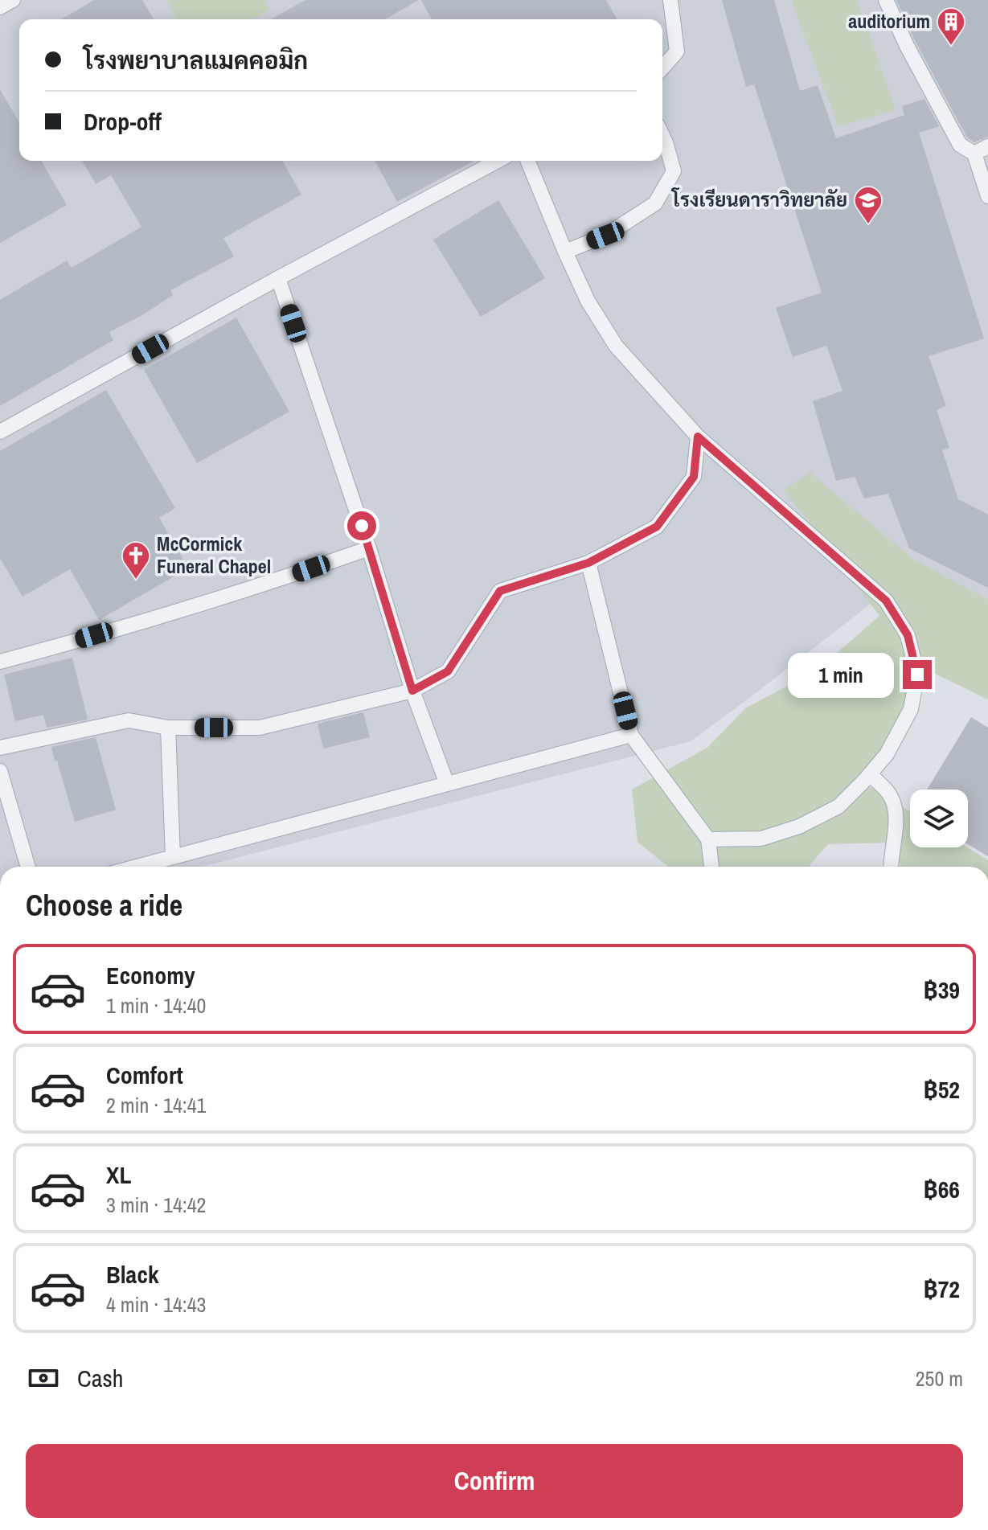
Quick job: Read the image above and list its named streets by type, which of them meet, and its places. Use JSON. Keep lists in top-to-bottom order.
{
  "places": {
    "building": ["auditorium"],
    "school or university": ["โรงเรียนดาราวิทยาลัย"],
    "church": ["McCormick Funeral Chapel"]
  },
  "page": {
    "banner": ["โรงพยาบาลแมคคอมิก", "Drop-off"],
    "bubble": "1 min",
    "heading": "Choose a ride",
    "list": [
      {
        "name": "Economy",
        "note": "1 min · 14:40",
        "value": "฿39"
      },
      {
        "name": "Comfort",
        "note": "2 min · 14:41",
        "value": "฿52"
      },
      {
        "name": "XL",
        "note": "3 min · 14:42",
        "value": "฿66"
      },
      {
        "name": "Black",
        "note": "4 min · 14:43",
        "value": "฿72"
      }
    ],
    "pay": ["Cash", "250 m"],
    "buttons": "Confirm"
  }
}
